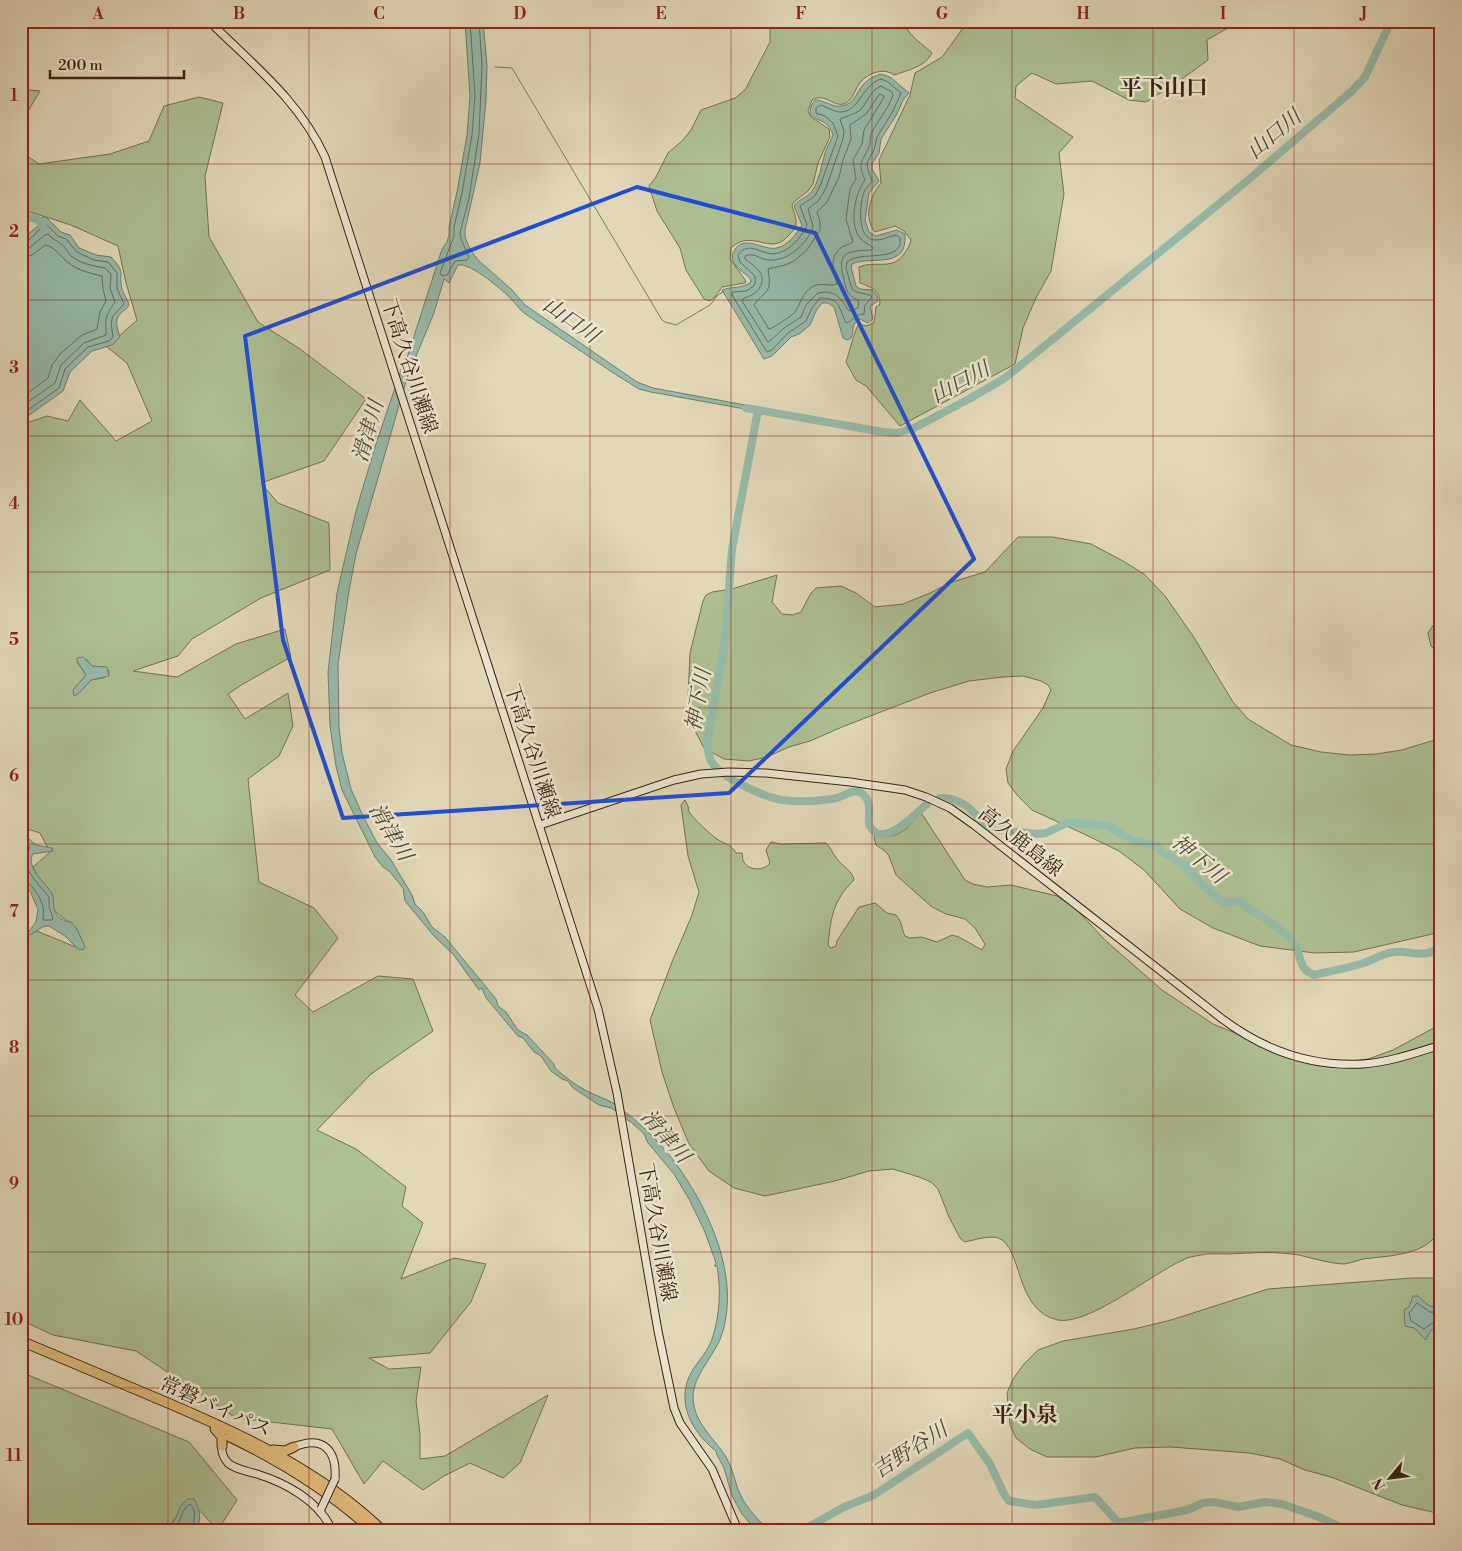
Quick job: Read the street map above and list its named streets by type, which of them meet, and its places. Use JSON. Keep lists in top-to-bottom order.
{
  "streets": {
    "highway": ["常磐バイパス"],
    "main road": ["下高久谷川瀬線", "高久鹿島線"]
  },
  "crossings": [
    ["下高久谷川瀬線", "高久鹿島線"]
  ],
  "districts": ["平下山口", "平小泉"],
  "water": [
    "山口川",
    "滑津川",
    "神下川",
    "吉野谷川"
  ],
  "scale_bar": "200 m",
  "north": "bottom left",
  "grid": {
    "columns": [
      "A",
      "B",
      "C",
      "D",
      "E",
      "F",
      "G",
      "H",
      "I",
      "J"
    ],
    "rows": [
      "1",
      "2",
      "3",
      "4",
      "5",
      "6",
      "7",
      "8",
      "9",
      "10",
      "11"
    ]
  }
}
